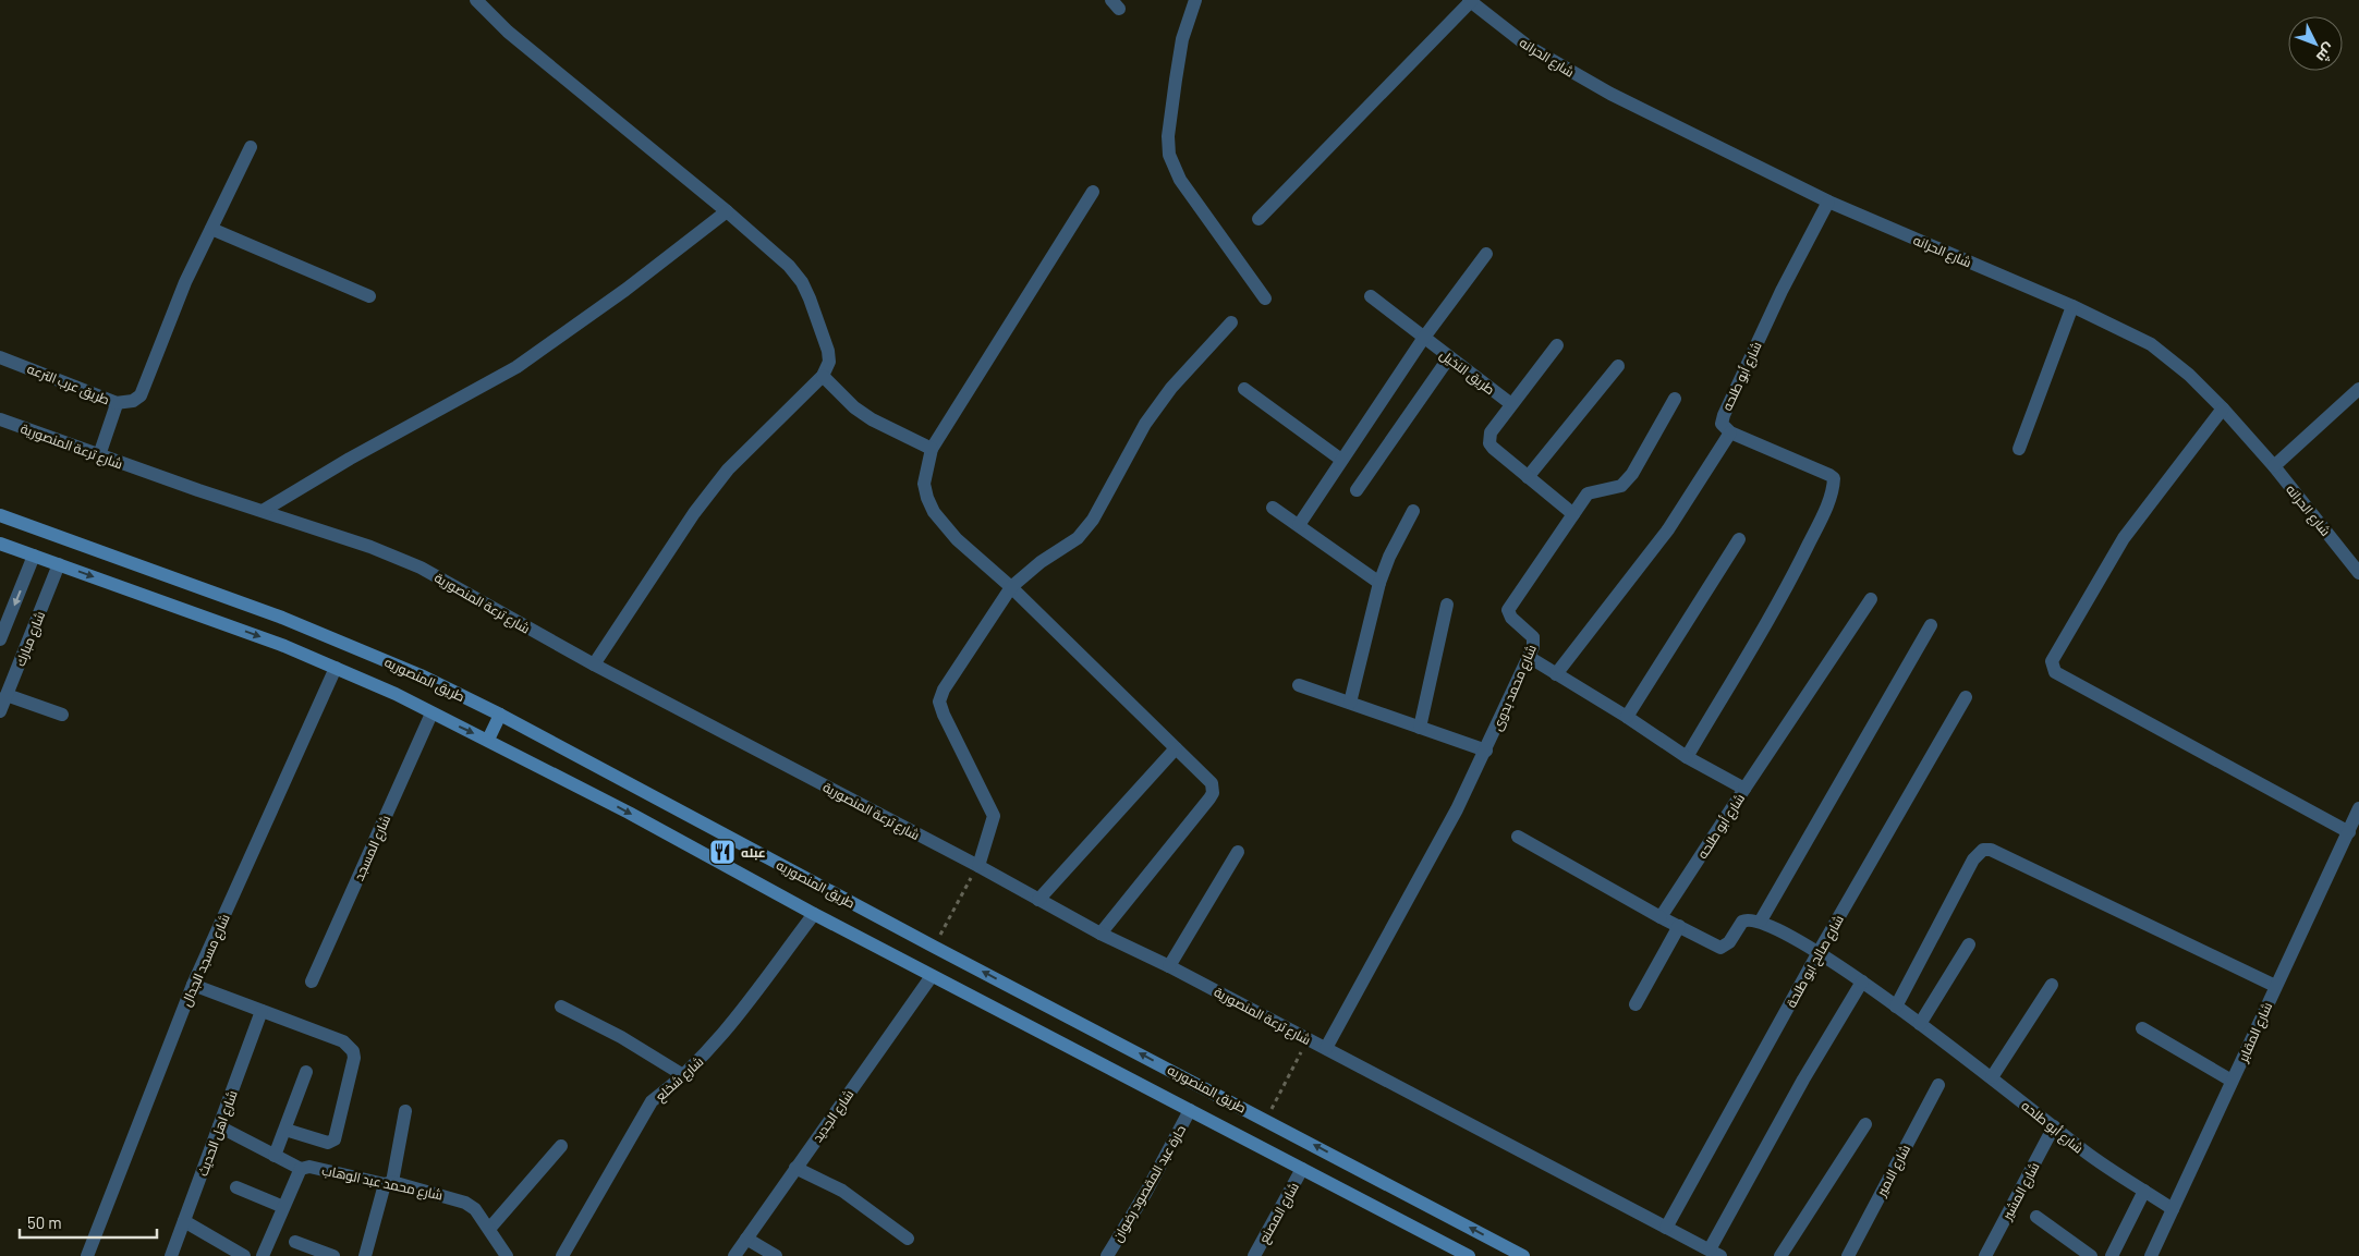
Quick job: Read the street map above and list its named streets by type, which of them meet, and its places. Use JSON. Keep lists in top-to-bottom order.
{
  "streets": {
    "main road": ["طريق المنصوريه"],
    "street": [
      "شارع الحرانه",
      "طريق النخيل",
      "شارع أبو طلحه",
      "طريق عرب الترعه",
      "شارع ترعة المنصورية",
      "شارع مبارك",
      "شارع محمد بدوى",
      "شارع المسجد",
      "شارع مسجد الجدال",
      "شارع صالح ابو طلحة",
      "شارع المقابر",
      "شارع شخلع",
      "شارع الجديد",
      "شارع اهل الحديث",
      "شارع الامير",
      "شارع محمد عبد الوهاب",
      "حارة عبد المقصود رضوان",
      "شارع المشير",
      "شارع المصنع"
    ]
  },
  "crossings": [
    ["شارع الحرانه", "شارع أبو طلحه"],
    ["شارع أبو طلحه", "شارع صالح ابو طلحة"],
    ["شارع أبو طلحه", "شارع المقابر"],
    ["شارع أبو طلحه", "شارع المشير"],
    ["طريق عرب الترعه", "شارع ترعة المنصورية"],
    ["شارع ترعة المنصورية", "شارع محمد بدوى"],
    ["شارع ترعة المنصورية", "شارع صالح ابو طلحة"],
    ["شارع مبارك", "طريق المنصوريه"],
    ["طريق المنصوريه", "شارع المسجد"],
    ["طريق المنصوريه", "شارع مسجد الجدال"],
    ["طريق المنصوريه", "شارع شخلع"],
    ["طريق المنصوريه", "شارع الجديد"],
    ["طريق المنصوريه", "حارة عبد المقصود رضوان"],
    ["طريق المنصوريه", "شارع المصنع"]
  ],
  "places": {
    "restaurant": ["عبله"]
  },
  "scale_bar": "50 m",
  "north": "bottom right"
}
